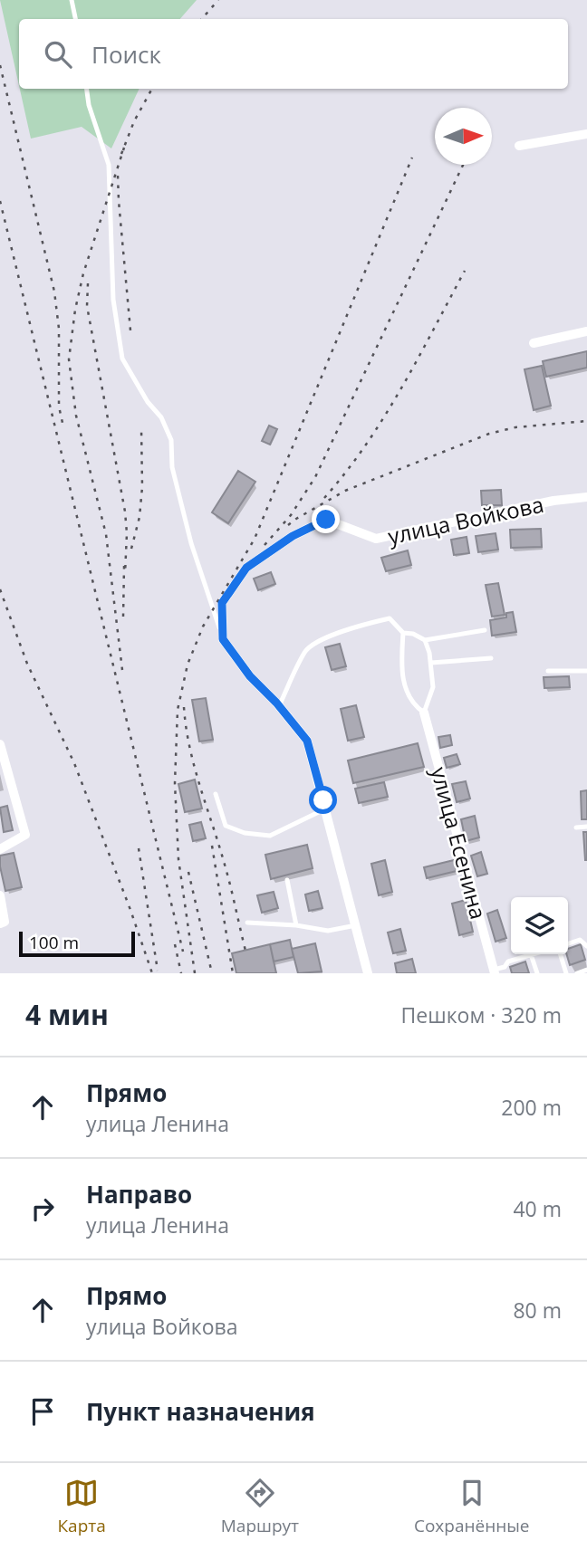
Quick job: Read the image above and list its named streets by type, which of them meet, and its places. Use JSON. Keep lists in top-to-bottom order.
{
  "streets": {
    "street": ["улица Войкова", "улица Есенина"]
  },
  "scale_bar": "100 m",
  "north": "right",
  "page": {
    "search": "Поиск",
    "scale": "100 m",
    "heading": ["4 мин", "Пешком · 320 m"],
    "list": [
      ["Прямо", "улица Ленина", "200 m"],
      ["Направо", "улица Ленина", "40 m"],
      ["Прямо", "улица Войкова", "80 m"],
      "Пункт назначения"
    ],
    "nav": ["Карта", "Маршрут", "Сохранённые"]
  }
}
